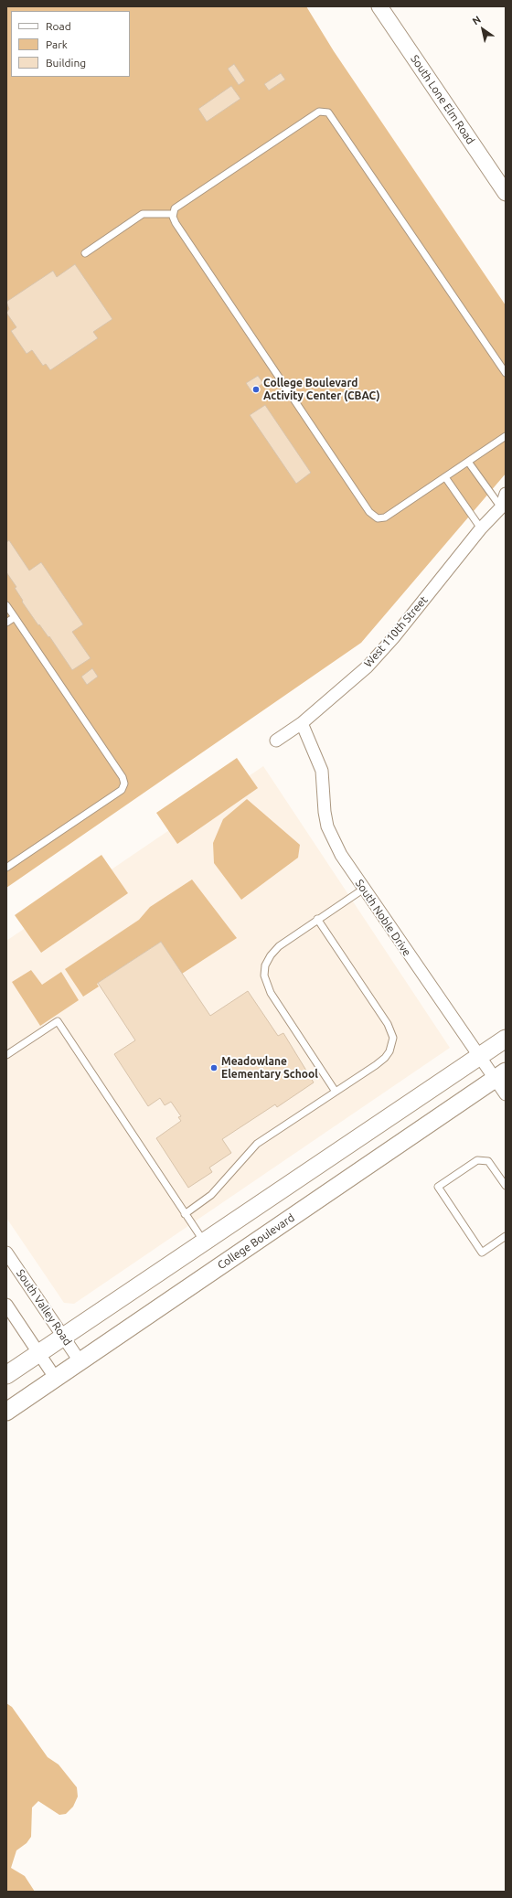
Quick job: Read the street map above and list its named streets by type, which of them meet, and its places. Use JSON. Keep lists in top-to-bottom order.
{
  "streets": {
    "main road": ["College Boulevard"],
    "street": [
      "South Lone Elm Road",
      "West 110th Street",
      "South Noble Drive",
      "South Valley Road"
    ]
  },
  "crossings": [
    ["West 110th Street", "South Noble Drive"],
    ["South Noble Drive", "College Boulevard"],
    ["College Boulevard", "South Valley Road"]
  ],
  "places": ["College Boulevard Activity Center (CBAC)", "Meadowlane Elementary School"],
  "legend": ["Road", "Park", "Building"],
  "north": "top left"
}
